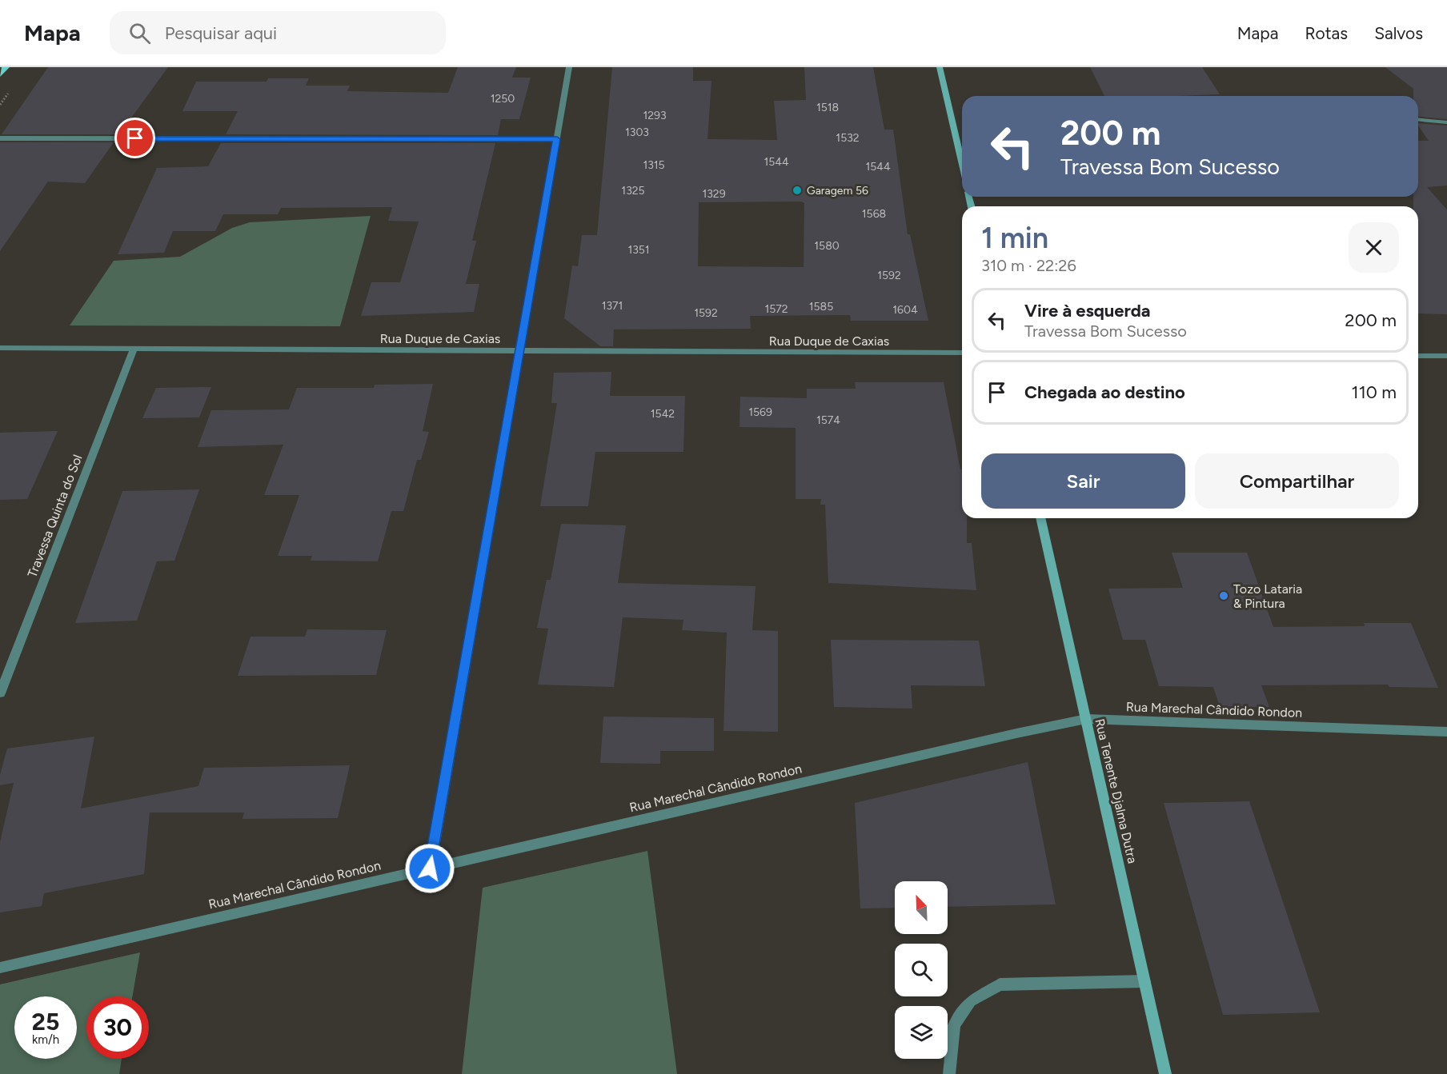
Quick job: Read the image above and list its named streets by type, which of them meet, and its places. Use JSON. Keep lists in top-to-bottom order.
{
  "streets": {
    "main road": ["Rua Tenente Djalma Dutra"],
    "street": ["Rua Duque de Caxias", "Travessa Quinta do Sol", "Rua Marechal Cândido Rondon"]
  },
  "crossings": [
    ["Rua Duque de Caxias", "Travessa Quinta do Sol"],
    ["Rua Marechal Cândido Rondon", "Rua Tenente Djalma Dutra"]
  ],
  "places": ["Garagem 56", "Tozo Lataria & Pintura"],
  "house_numbers": [
    "1250",
    "1518",
    "1293",
    "1303",
    "1532",
    "1544",
    "1315",
    "1544",
    "1325",
    "1329",
    "1568",
    "1580",
    "1351",
    "1592",
    "1371",
    "1585",
    "1572",
    "1604",
    "1592",
    "1569",
    "1542",
    "1574"
  ],
  "north": "top left",
  "page": {
    "header": "Mapa",
    "search": "Pesquisar aqui",
    "nav": ["Mapa", "Rotas", "Salvos"],
    "turn": ["200 m", "Travessa Bom Sucesso"],
    "heading": ["1 min", "310 m · 22:26"],
    "list": [
      {
        "name": "Vire à esquerda",
        "note": "Travessa Bom Sucesso",
        "value": "200 m"
      },
      {
        "name": "Chegada ao destino",
        "value": "110 m"
      }
    ],
    "buttons": ["Sair", "Compartilhar"],
    "speed": "25 km/h",
    "limit": "30"
  }
}
